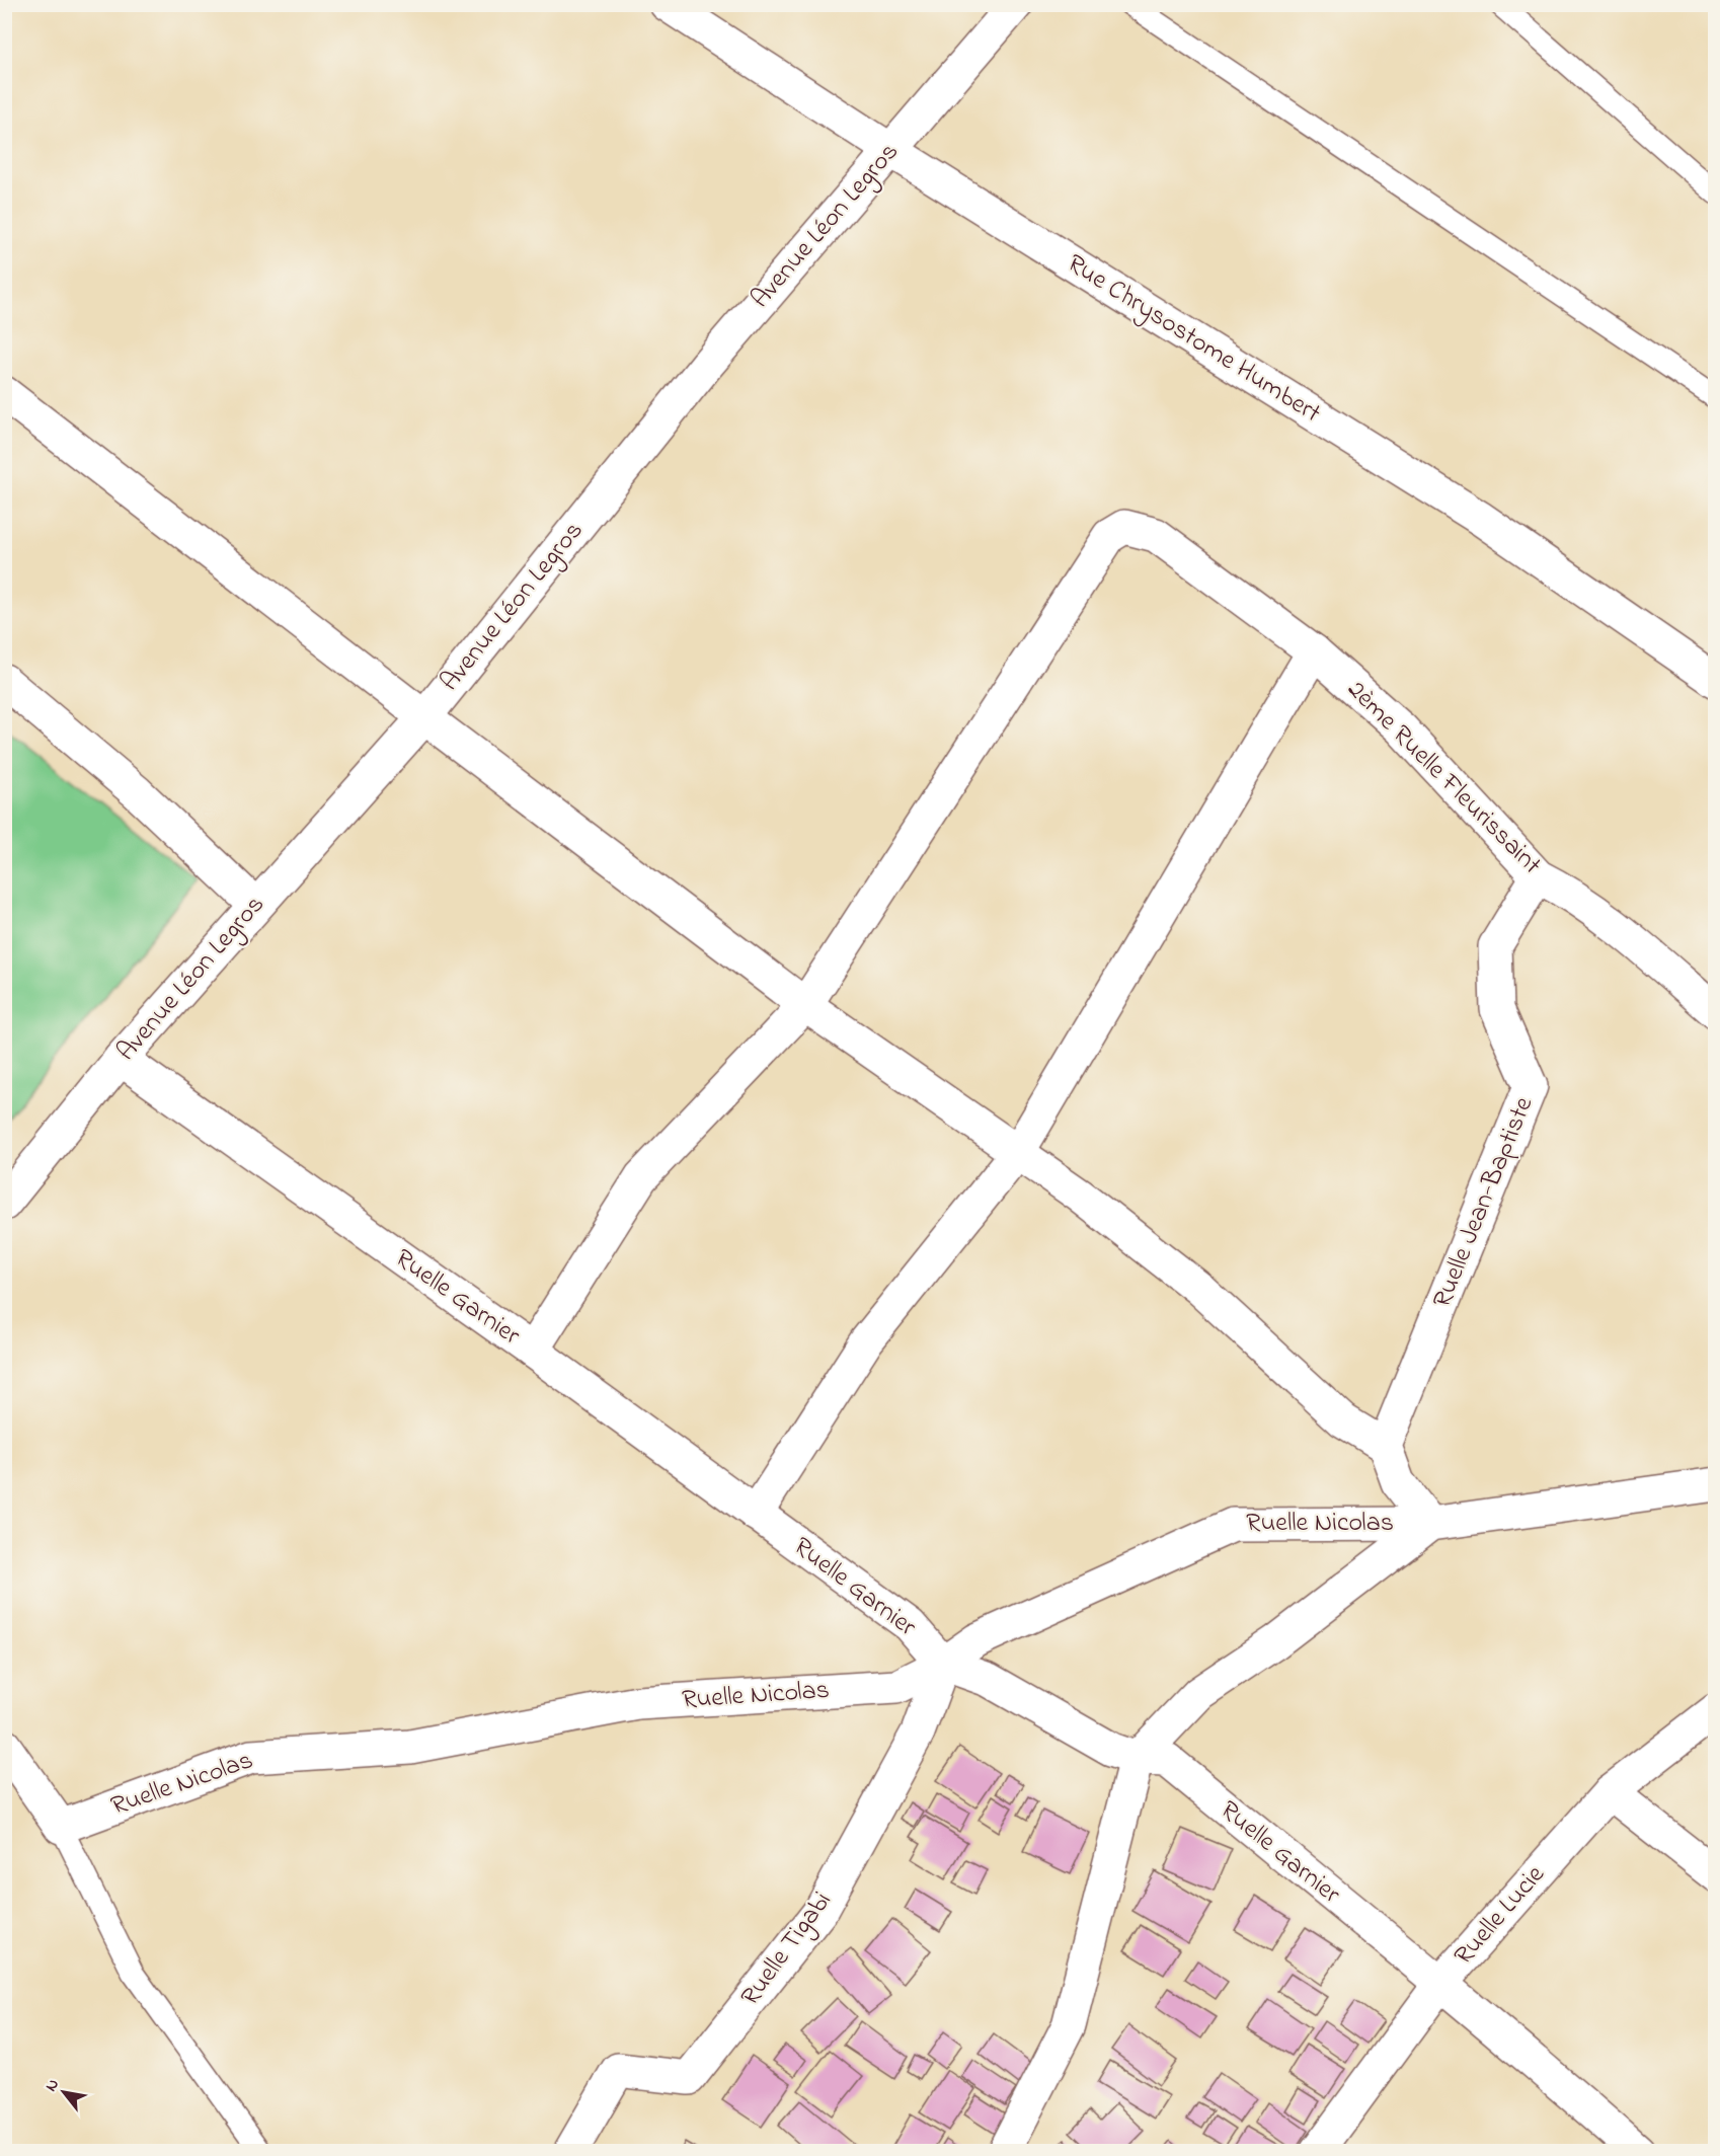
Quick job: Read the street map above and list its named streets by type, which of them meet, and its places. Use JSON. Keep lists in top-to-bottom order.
{
  "streets": {
    "street": [
      "Avenue Léon Legros",
      "Rue Chrysostome Humbert",
      "2ème Ruelle Fleurissaint",
      "Ruelle Jean-Baptiste",
      "Ruelle Garnier",
      "Ruelle Nicolas",
      "Ruelle Lucie",
      "Ruelle Tigabi"
    ]
  },
  "crossings": [
    ["Avenue Léon Legros", "Rue Chrysostome Humbert"],
    ["Avenue Léon Legros", "Ruelle Garnier"],
    ["2ème Ruelle Fleurissaint", "Ruelle Jean-Baptiste"],
    ["Ruelle Garnier", "Ruelle Nicolas"],
    ["Ruelle Garnier", "Ruelle Lucie"],
    ["Ruelle Garnier", "Ruelle Tigabi"],
    ["Ruelle Nicolas", "Ruelle Tigabi"]
  ],
  "north": "top left"
}
